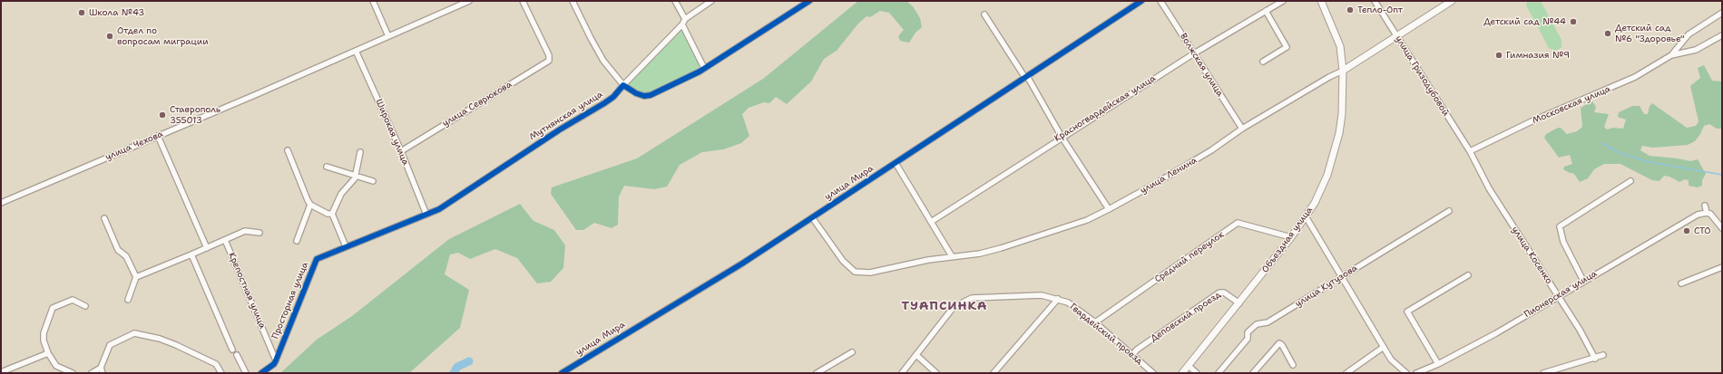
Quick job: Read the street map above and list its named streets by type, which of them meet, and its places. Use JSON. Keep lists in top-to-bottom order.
{
  "streets": {
    "main road": ["улица Ленина", "Объездная улица"],
    "street": [
      "Волжская улица",
      "улица Гризодубовой",
      "улица Севрюкова",
      "Московская улица",
      "Красногвардейская улица",
      "Мутнянская улица",
      "Широкая улица",
      "улица Чехова",
      "улица Мира",
      "улица Косенко",
      "Средний переулок",
      "улица Кутузова",
      "Крепостная улица",
      "Пионерская улица",
      "Просторная улица",
      "Деповский проезд",
      "Гвардейский проезд"
    ]
  },
  "crossings": [
    ["Волжская улица", "Красногвардейская улица"],
    ["Волжская улица", "улица Ленина"],
    ["улица Гризодубовой", "Московская улица"],
    ["улица Гризодубовой", "улица Ленина"],
    ["улица Гризодубовой", "улица Косенко"],
    ["улица Севрюкова", "Широкая улица"],
    ["Московская улица", "улица Косенко"],
    ["Мутнянская улица", "Широкая улица"],
    ["Мутнянская улица", "Просторная улица"],
    ["Широкая улица", "улица Чехова"],
    ["Широкая улица", "Просторная улица"],
    ["улица Ленина", "улица Мира"],
    ["улица Ленина", "Объездная улица"],
    ["Объездная улица", "Средний переулок"],
    ["Объездная улица", "Деповский проезд"],
    ["улица Косенко", "Пионерская улица"],
    ["Средний переулок", "Гвардейский проезд"],
    ["Крепостная улица", "Просторная улица"],
    ["Деповский проезд", "Гвардейский проезд"]
  ],
  "districts": ["ТУАПСИНКА"],
  "places": [
    "Тепло-Опт",
    "Школа №43",
    "Детский сад №44",
    "Детский сад №6 \"Здоровье\"",
    "Отдел по вопросам миграции",
    "Гимназия №9",
    "Ставрополь 355013",
    "СТО"
  ]
}
